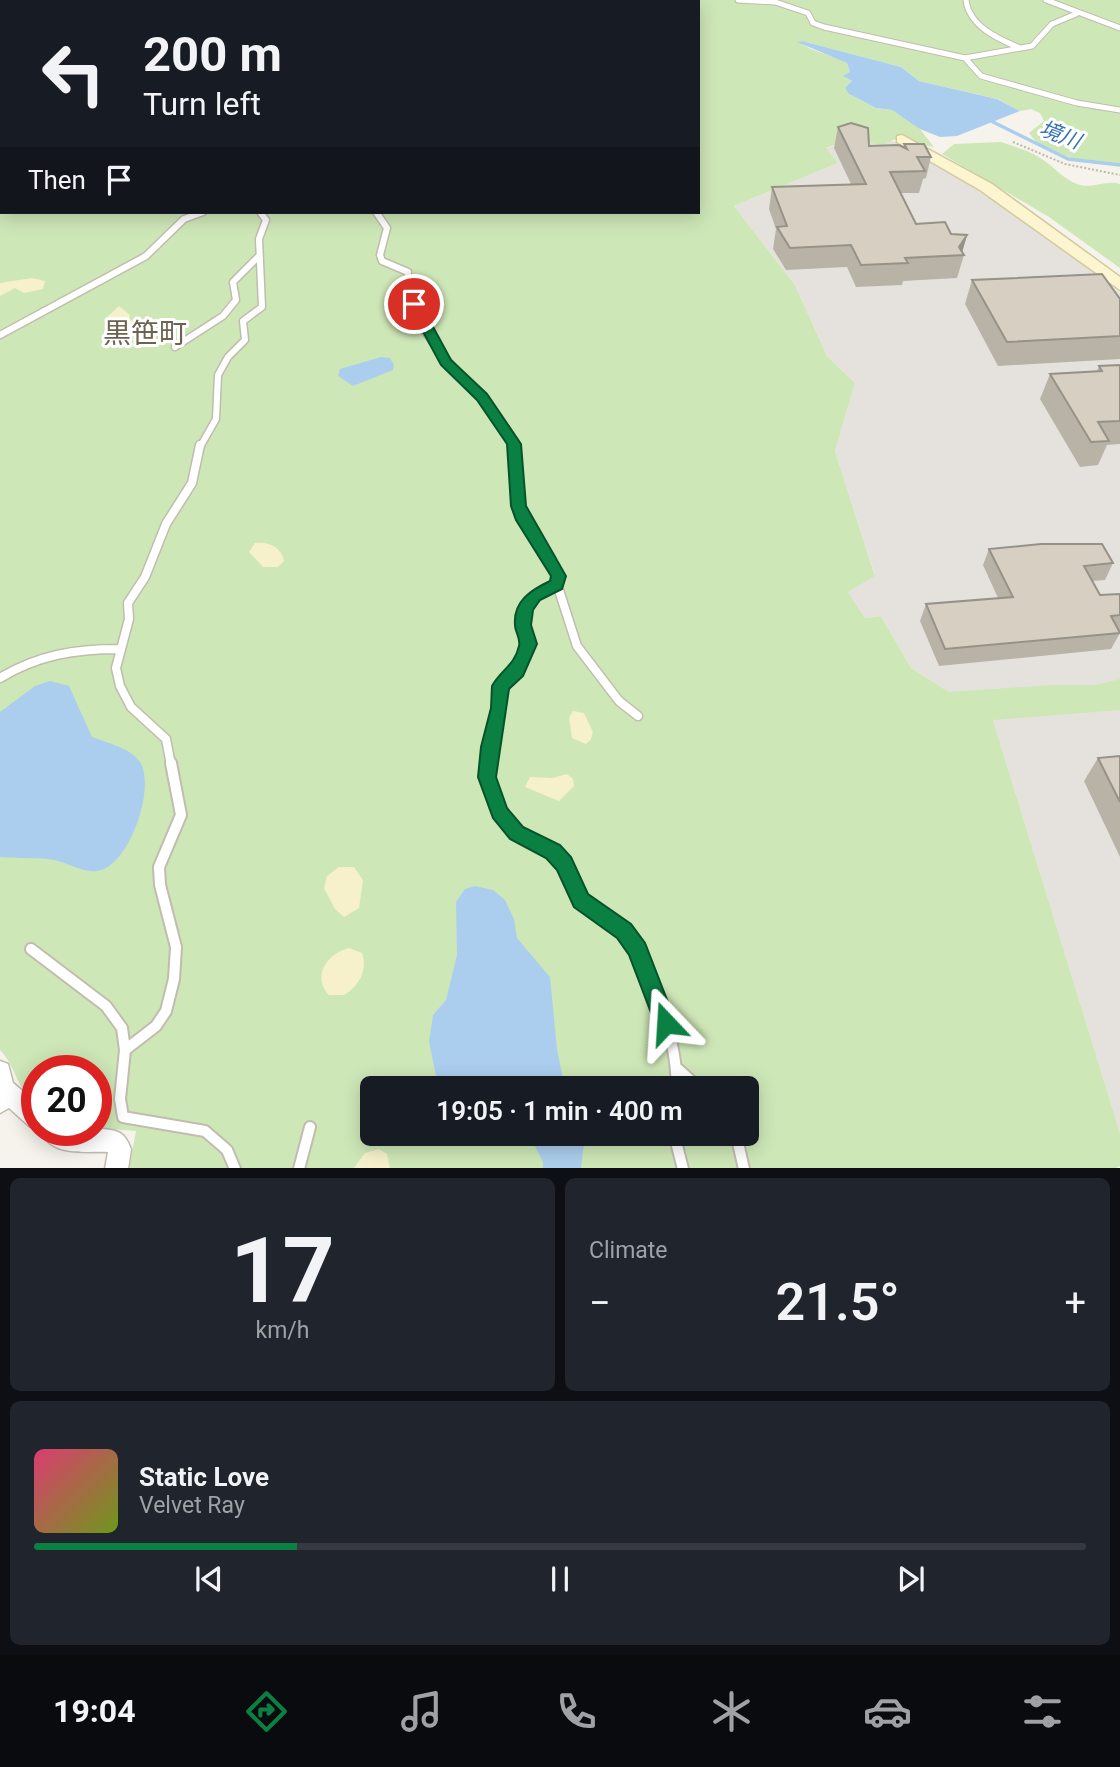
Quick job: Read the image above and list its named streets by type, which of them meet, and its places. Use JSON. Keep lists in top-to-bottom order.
{
  "districts": ["黒笹町"],
  "water": ["境川"],
  "page": {
    "turn": ["200 m", "Turn left"],
    "then": "Then",
    "limit": "20",
    "trip": "19:05 · 1 min · 400 m",
    "tile": [
      ["17", "km/h"],
      "Climate"
    ],
    "heat": ["−", "21.5°", "+"],
    "song": ["Static Love", "Velvet Ray"],
    "tabs": "19:04"
  }
}
